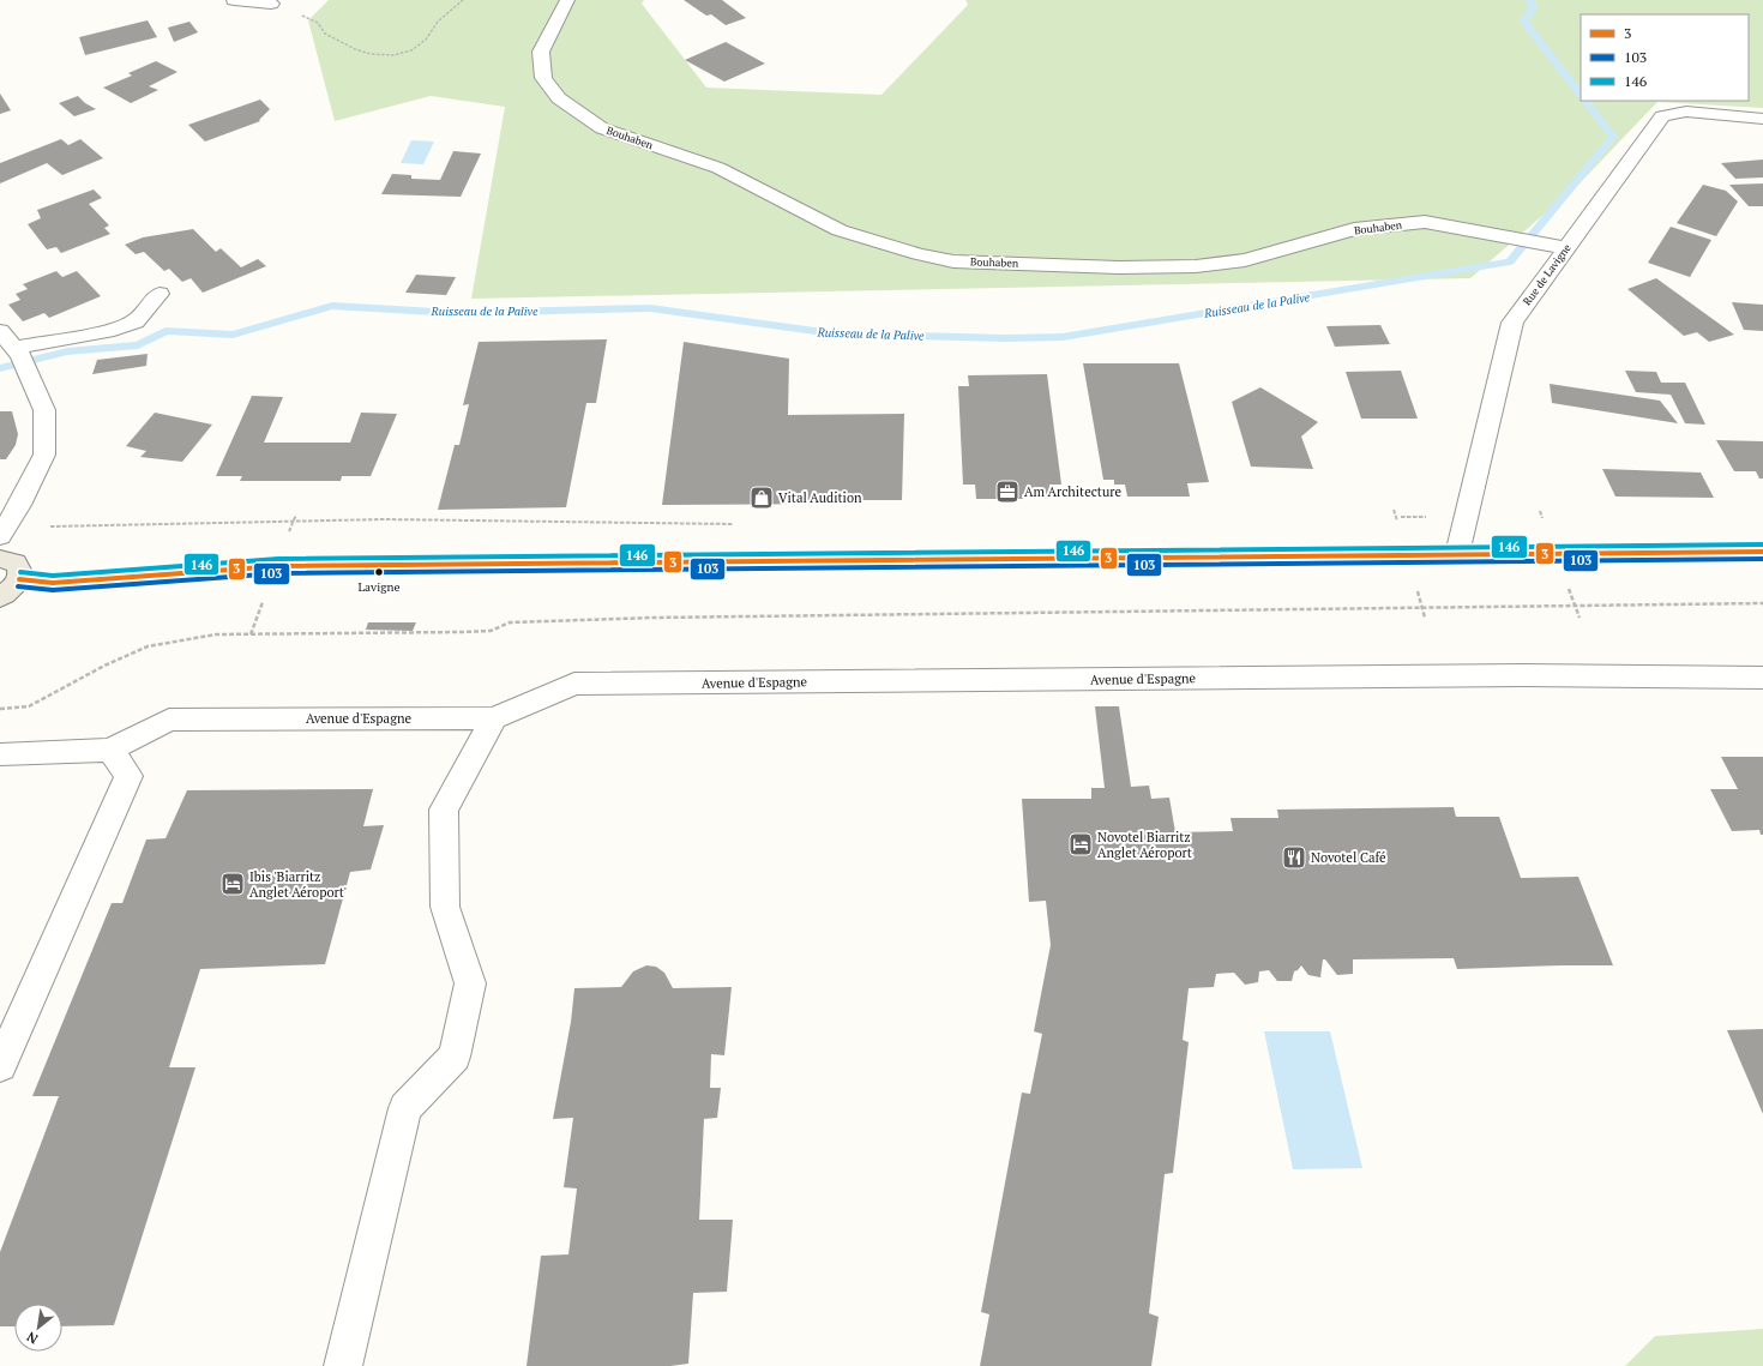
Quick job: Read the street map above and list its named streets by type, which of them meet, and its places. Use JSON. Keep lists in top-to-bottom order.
{
  "streets": {
    "street": ["Bouhaben", "Rue de Lavigne", "Avenue d'Espagne"]
  },
  "crossings": [
    ["Bouhaben", "Rue de Lavigne"]
  ],
  "water": ["Ruisseau de la Palive"],
  "places": {
    "office": ["Am Architecture"],
    "shop": ["Vital Audition"],
    "other": ["Lavigne"],
    "hotel": ["Novotel Biarritz Anglet Aéroport", "Ibis 'Biarritz Anglet Aéroport'"],
    "restaurant": ["Novotel Café"]
  },
  "lines": ["transit line 146", "transit line 3", "transit line 103"],
  "legend": ["3", "103", "146"],
  "north": "bottom left"
}
